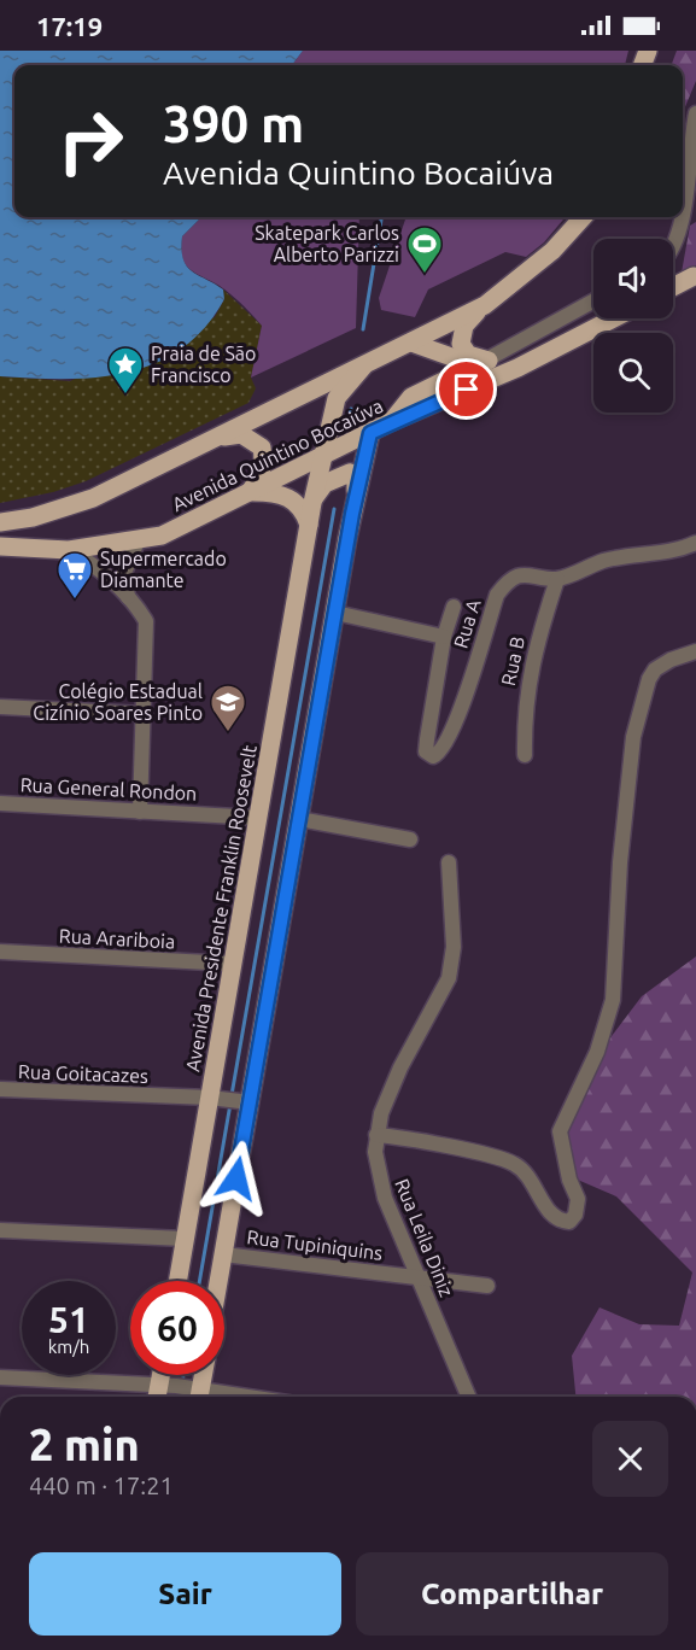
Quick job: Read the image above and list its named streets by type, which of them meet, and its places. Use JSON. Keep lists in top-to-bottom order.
{
  "streets": {
    "main road": ["Avenida Quintino Bocaiúva", "Avenida Presidente Franklin Roosevelt"],
    "street": [
      "Rua A",
      "Rua B",
      "Rua General Rondon",
      "Rua Arariboia",
      "Rua Goitacazes",
      "Rua Leila Diniz",
      "Rua Tupiniquins"
    ]
  },
  "crossings": [
    ["Avenida Quintino Bocaiúva", "Avenida Presidente Franklin Roosevelt"],
    ["Rua A", "Rua B"],
    ["Rua General Rondon", "Avenida Presidente Franklin Roosevelt"],
    ["Avenida Presidente Franklin Roosevelt", "Rua Arariboia"],
    ["Avenida Presidente Franklin Roosevelt", "Rua Goitacazes"],
    ["Avenida Presidente Franklin Roosevelt", "Rua Tupiniquins"],
    ["Rua Leila Diniz", "Rua Tupiniquins"]
  ],
  "places": {
    "sports": ["Skatepark Carlos Alberto Parizzi"],
    "place": ["Praia de São Francisco"],
    "supermarket": ["Supermercado Diamante"],
    "school or university": ["Colégio Estadual Cizínio Soares Pinto"]
  },
  "page": {
    "status": "17:19",
    "turn": ["390 m", "Avenida Quintino Bocaiúva"],
    "speed": "51 km/h",
    "limit": "60",
    "heading": ["2 min", "440 m · 17:21"],
    "buttons": ["Sair", "Compartilhar"]
  }
}
